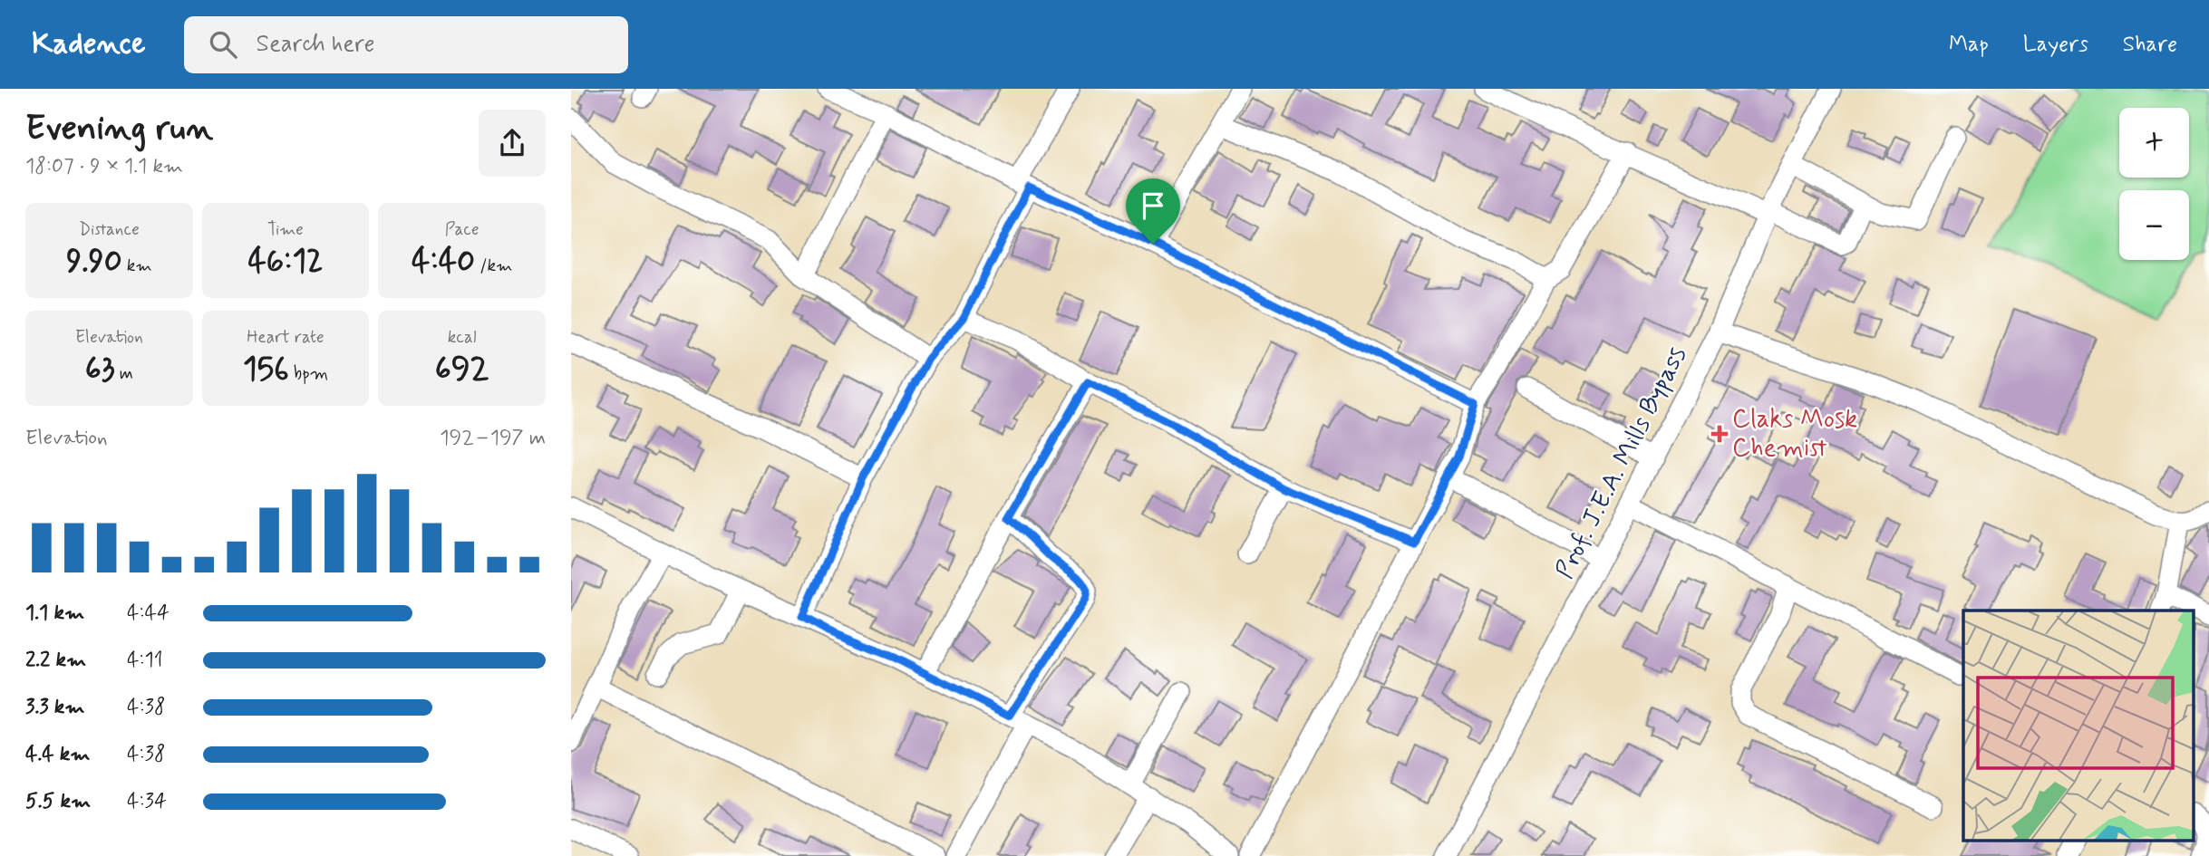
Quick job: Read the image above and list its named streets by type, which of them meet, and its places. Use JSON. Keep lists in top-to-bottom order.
{
  "streets": {
    "street": ["Prof. J.E.A. Mills Bypass"]
  },
  "places": {
    "health": ["Claks Mosk Chemist"]
  },
  "page": {
    "header": "Kadence",
    "search": "Search here",
    "nav": ["Map", "Layers", "Share"],
    "heading": ["Evening run", "18:07 · 9 × 1.1 km"],
    "map_buttons": ["+", "−"],
    "stats": [
      ["Distance", "9.90 km"],
      ["Time", "46:12"],
      ["Pace", "4:40 /km"],
      ["Elevation", "63 m"],
      ["Heart rate", "156 bpm"],
      ["kcal", "692"]
    ],
    "chart": ["Elevation", "192–197 m"],
    "list": [
      {
        "name": "1.1 km",
        "note": "4:44"
      },
      {
        "name": "2.2 km",
        "note": "4:11"
      },
      {
        "name": "3.3 km",
        "note": "4:38"
      },
      {
        "name": "4.4 km",
        "note": "4:38"
      },
      {
        "name": "5.5 km",
        "note": "4:34"
      }
    ]
  }
}
